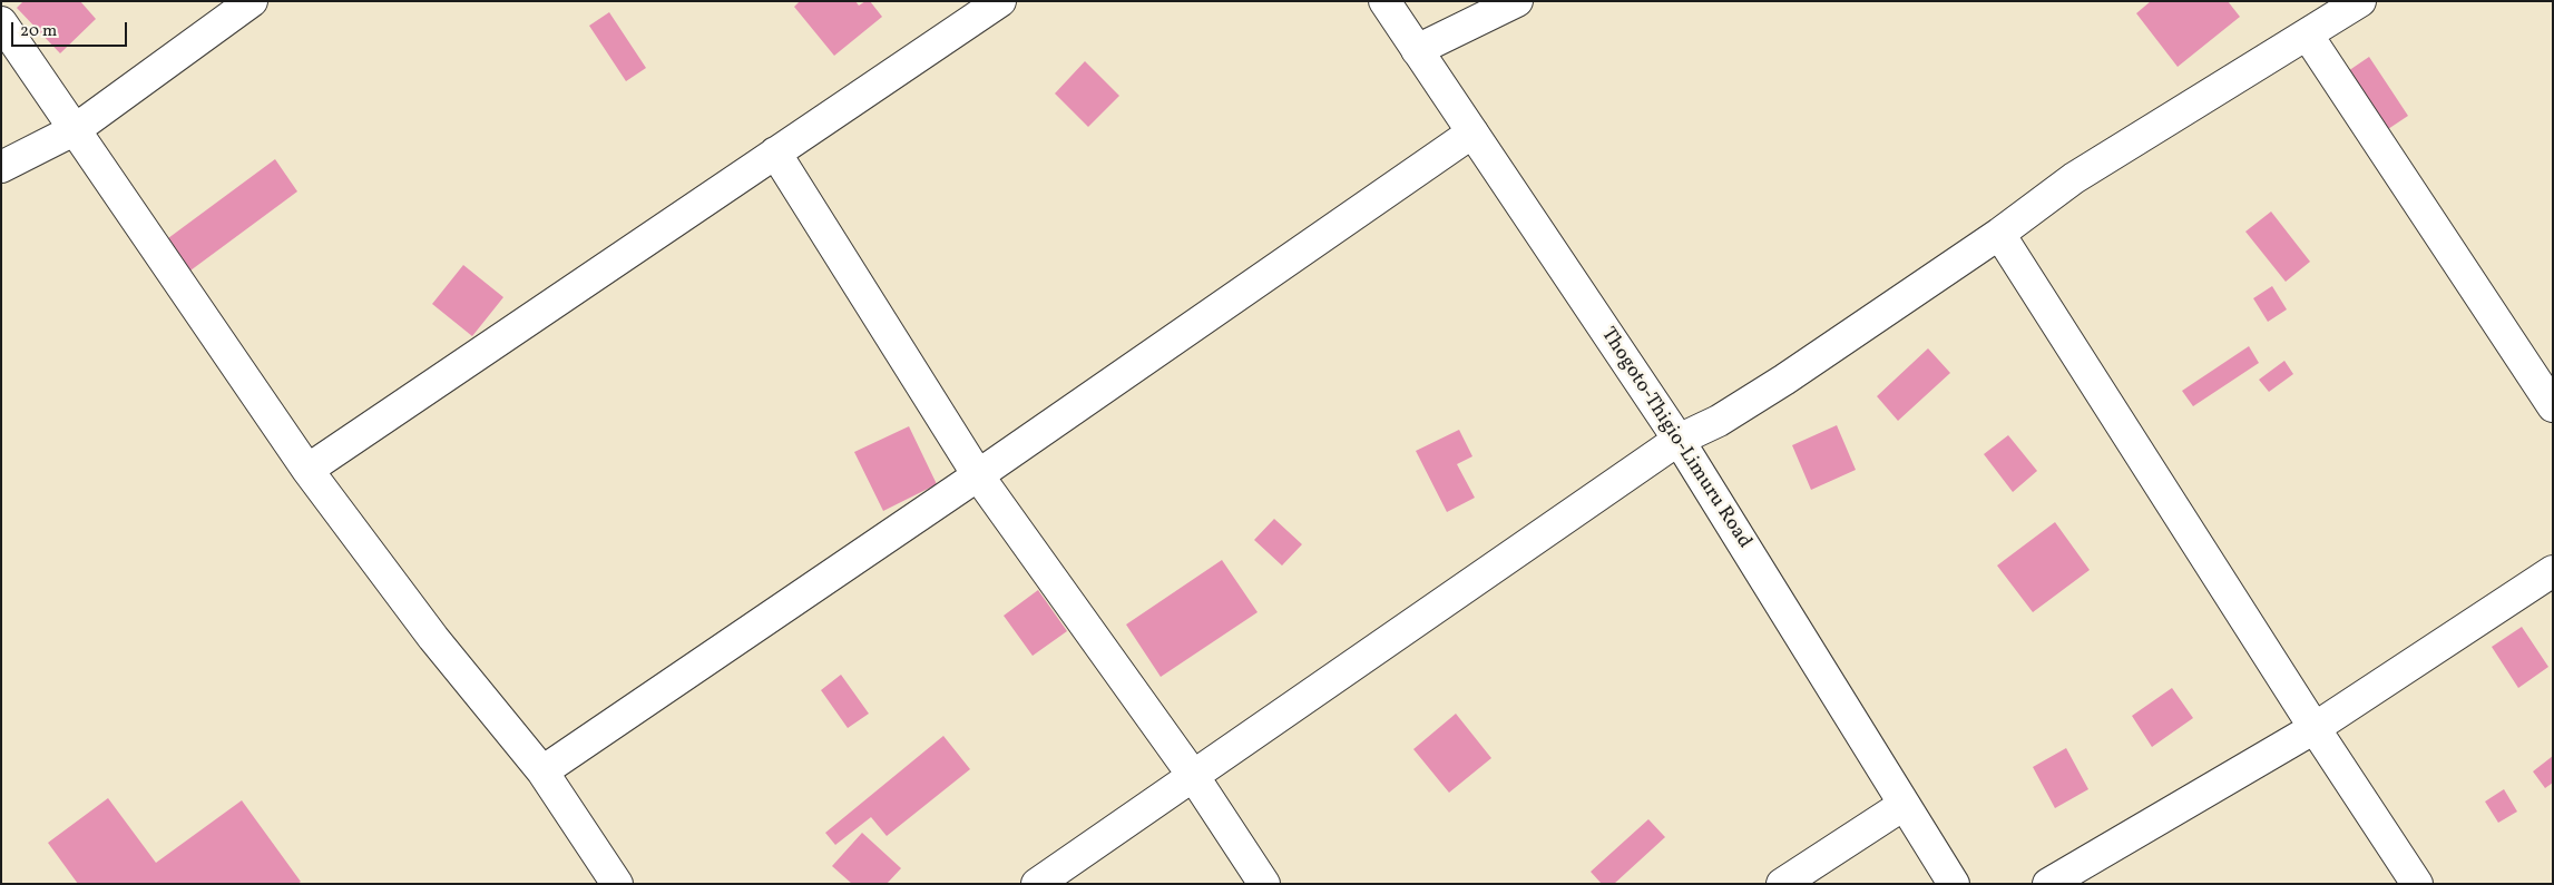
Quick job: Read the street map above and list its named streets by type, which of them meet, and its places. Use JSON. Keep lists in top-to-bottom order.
{
  "streets": {
    "main road": ["Thogoto-Thigio-Limuru Road"]
  },
  "scale_bar": "20 m"
}
